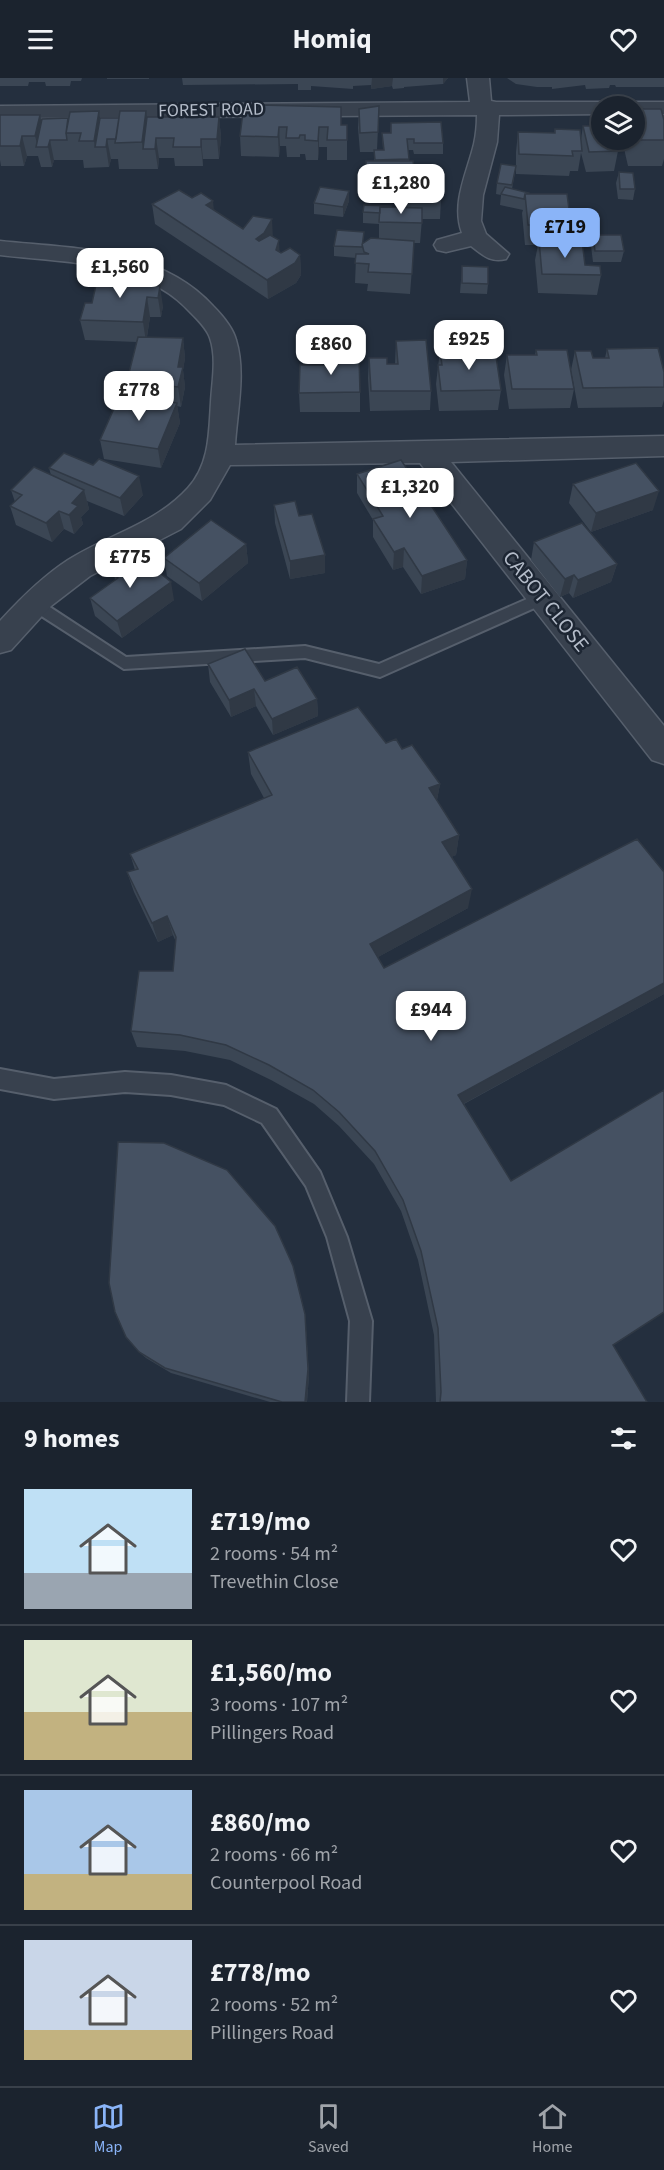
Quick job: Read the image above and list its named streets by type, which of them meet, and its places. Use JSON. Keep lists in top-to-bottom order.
{
  "streets": {
    "street": ["FOREST ROAD", "CABOT CLOSE"]
  },
  "page": {
    "header": "Homiq",
    "price": [
      "£1,280",
      "£719",
      "£1,560",
      "£925",
      "£860",
      "£778",
      "£1,320",
      "£775",
      "£944"
    ],
    "heading": "9 homes",
    "list": [
      {
        "name": "£719/mo",
        "note": "2 rooms · 54 m² · Trevethin Close"
      },
      {
        "name": "£1,560/mo",
        "note": "3 rooms · 107 m² · Pillingers Road"
      },
      {
        "name": "£860/mo",
        "note": "2 rooms · 66 m² · Counterpool Road"
      },
      {
        "name": "£778/mo",
        "note": "2 rooms · 52 m² · Pillingers Road"
      }
    ],
    "tabs": ["Map", "Saved", "Home"]
  }
}
